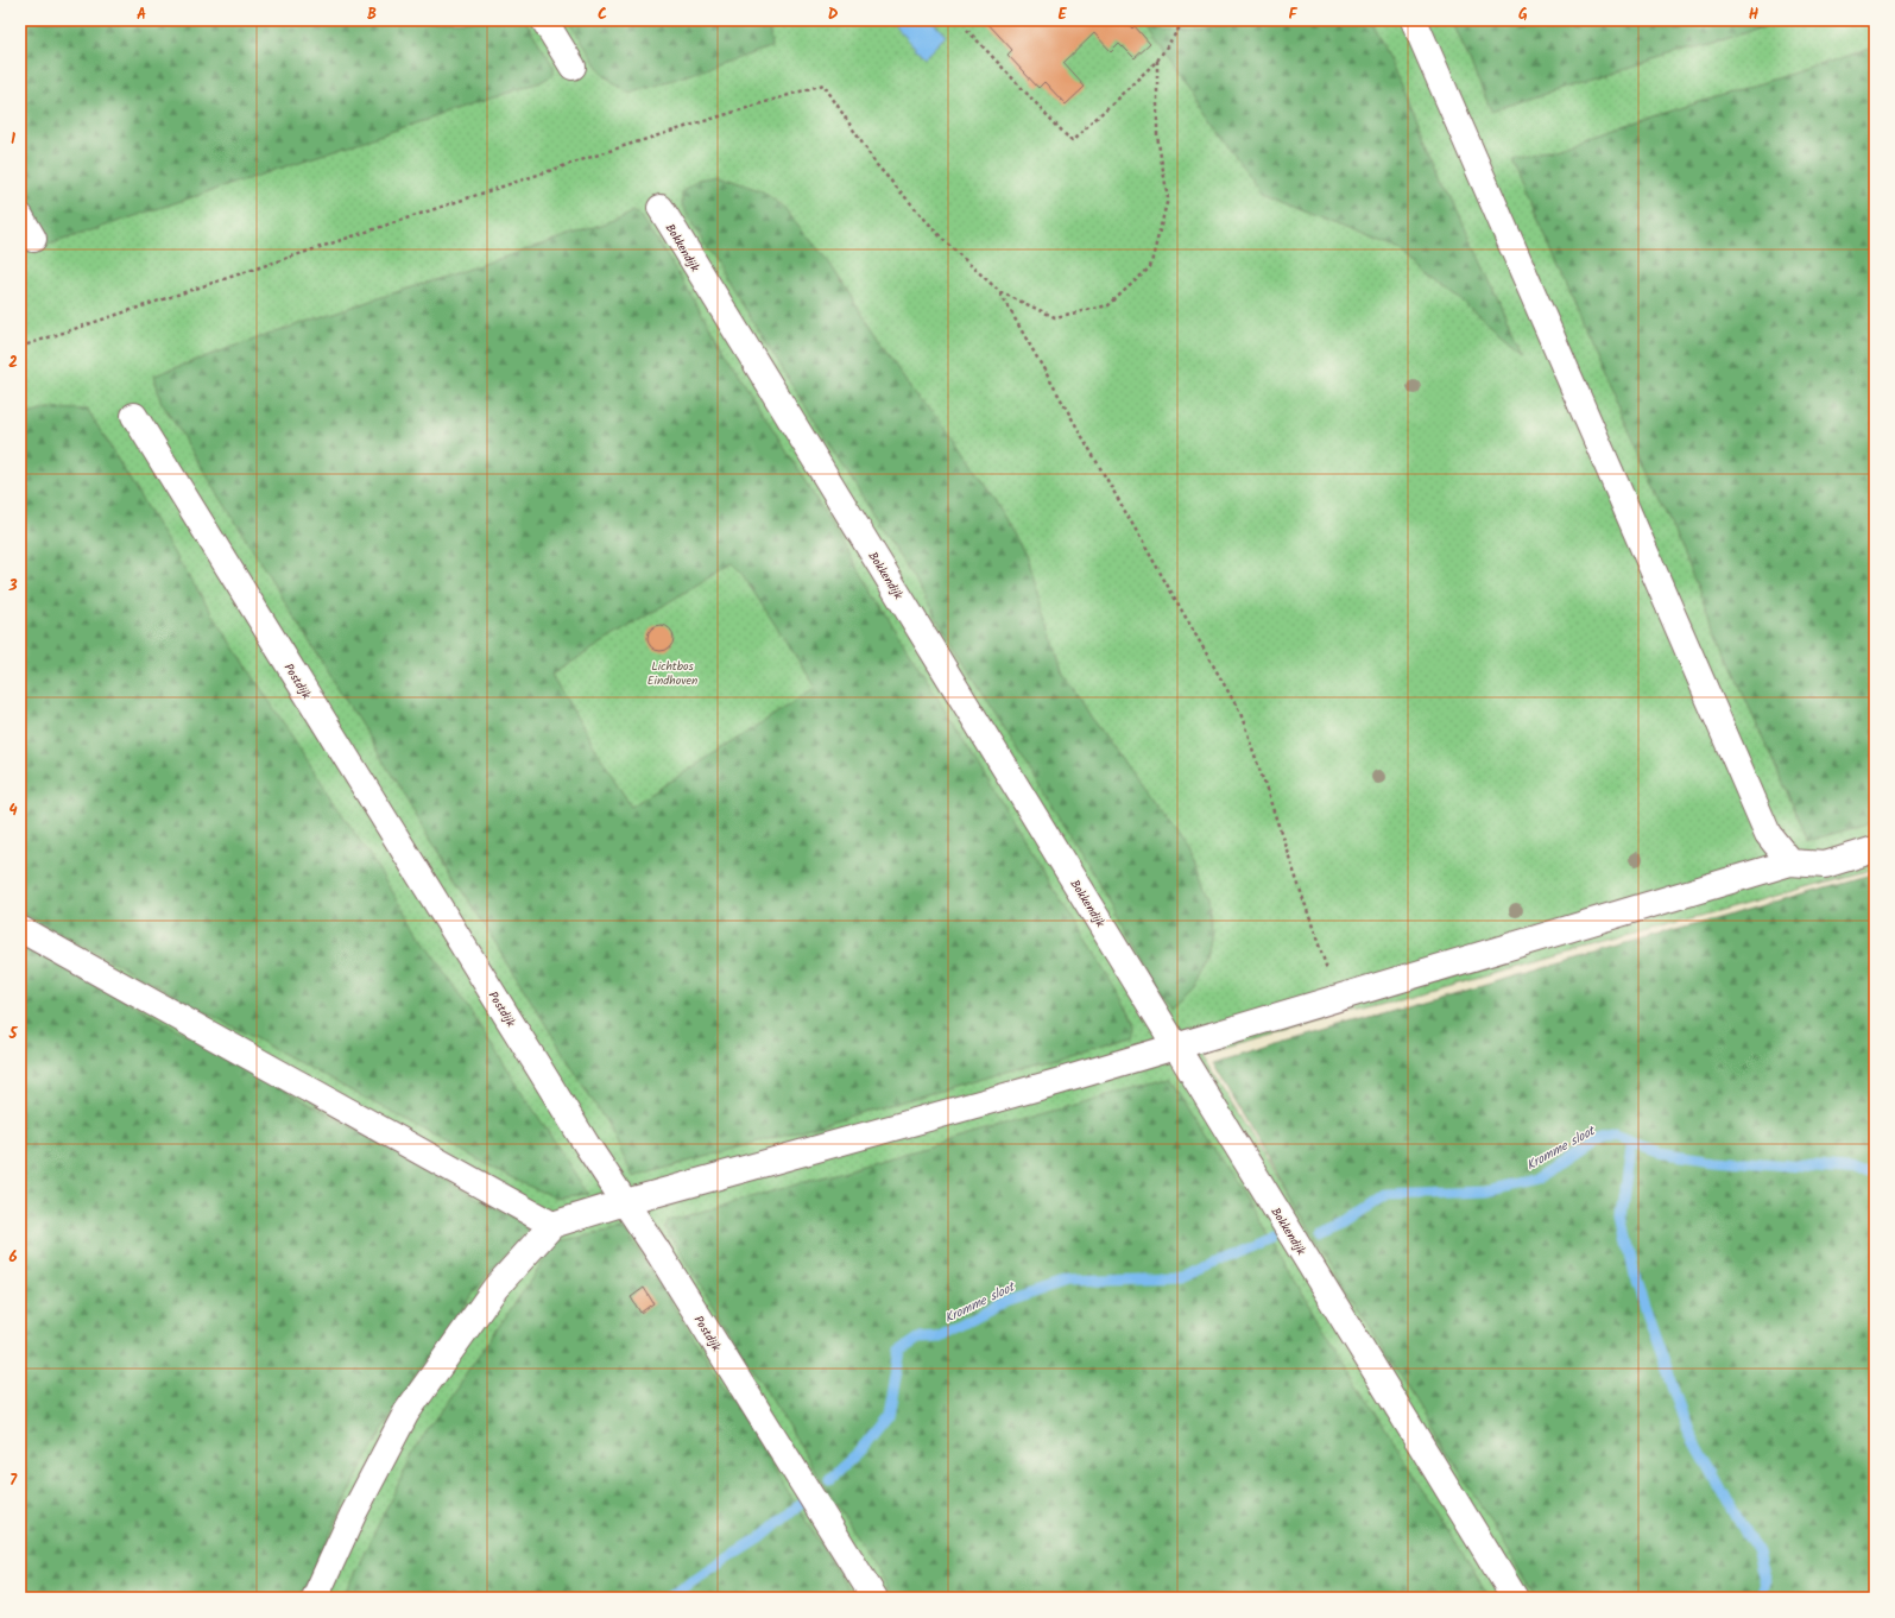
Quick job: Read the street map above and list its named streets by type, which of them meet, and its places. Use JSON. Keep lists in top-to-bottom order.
{
  "streets": {
    "street": ["Bokkendijk", "Postdijk"]
  },
  "water": ["Kromme sloot"],
  "parks": ["Lichtbos Eindhoven"],
  "grid": {
    "columns": [
      "A",
      "B",
      "C",
      "D",
      "E",
      "F",
      "G",
      "H"
    ],
    "rows": [
      "1",
      "2",
      "3",
      "4",
      "5",
      "6",
      "7"
    ]
  }
}
